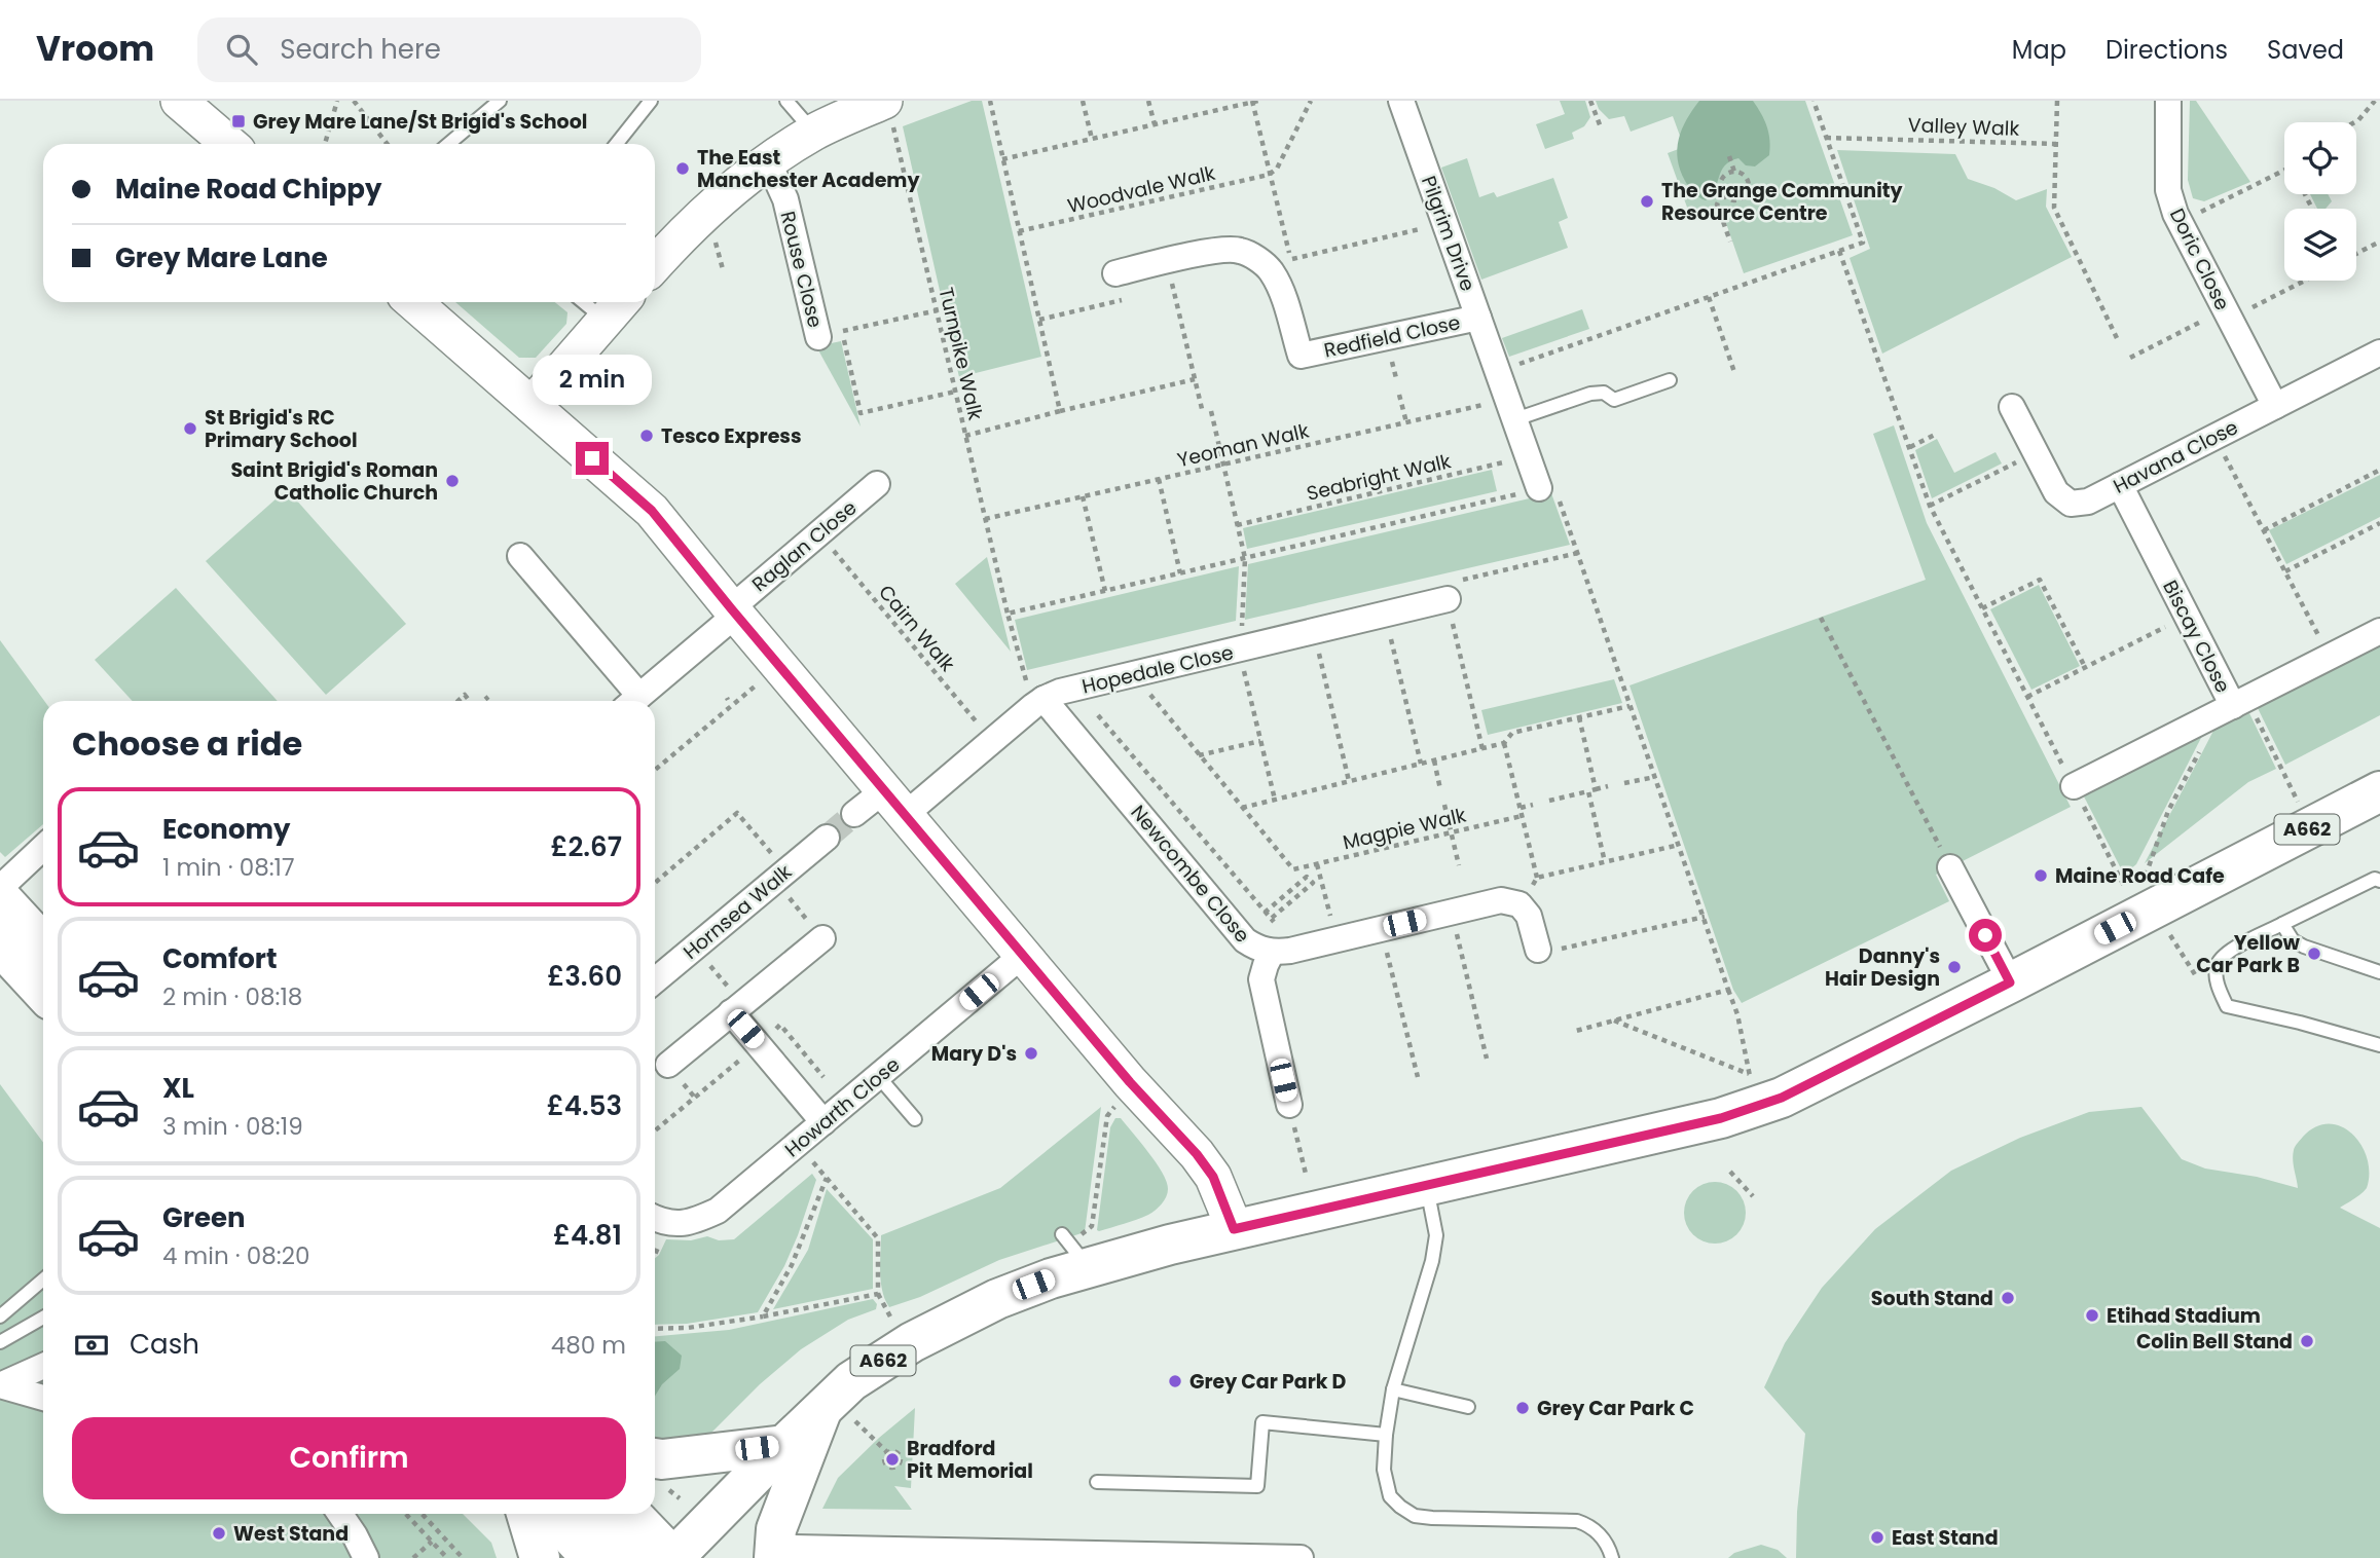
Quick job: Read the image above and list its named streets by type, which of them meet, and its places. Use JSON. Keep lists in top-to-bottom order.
{
  "streets": {
    "main road": ["A662"],
    "street": [
      "Pilgrim Drive",
      "Doric Close",
      "Rouse Close",
      "Redfield Close",
      "Havana Close",
      "Raglan Close",
      "Biscay Close",
      "Hopedale Close",
      "Newcombe Close",
      "Hornsea Walk",
      "Howarth Close"
    ],
    "path": [
      "Valley Walk",
      "Woodvale Walk",
      "Turnpike Walk",
      "Yeoman Walk",
      "Seabright Walk",
      "Cairn Walk",
      "Magpie Walk"
    ]
  },
  "crossings": [
    ["Pilgrim Drive", "Redfield Close"],
    ["Pilgrim Drive", "Yeoman Walk"],
    ["Pilgrim Drive", "Seabright Walk"],
    ["Doric Close", "Havana Close"],
    ["Turnpike Walk", "Yeoman Walk"],
    ["Turnpike Walk", "Hopedale Close"],
    ["Turnpike Walk", "Newcombe Close"],
    ["Havana Close", "Biscay Close"],
    ["Raglan Close", "Cairn Walk"],
    ["Cairn Walk", "Hopedale Close"],
    ["Hopedale Close", "Newcombe Close"]
  ],
  "places": {
    "transit": ["Grey Mare Lane/St Brigid's School"],
    "other": [
      "The East Manchester Academy",
      "The Grange Community Resource Centre",
      "St Brigid's RC Primary School",
      "Tesco Express",
      "Saint Brigid's Roman Catholic Church",
      "Maine Road Cafe",
      "Yellow Car Park B",
      "Danny's Hair Design",
      "Mary D's",
      "South Stand",
      "Etihad Stadium",
      "Colin Bell Stand",
      "Grey Car Park D",
      "Grey Car Park C",
      "Bradford Pit Memorial",
      "West Stand",
      "East Stand"
    ]
  },
  "page": {
    "header": "Vroom",
    "search": "Search here",
    "nav": ["Map", "Directions", "Saved"],
    "banner": ["Maine Road Chippy", "Grey Mare Lane"],
    "bubble": "2 min",
    "heading": "Choose a ride",
    "list": [
      {
        "name": "Economy",
        "note": "1 min · 08:17",
        "value": "£2.67"
      },
      {
        "name": "Comfort",
        "note": "2 min · 08:18",
        "value": "£3.60"
      },
      {
        "name": "XL",
        "note": "3 min · 08:19",
        "value": "£4.53"
      },
      {
        "name": "Green",
        "note": "4 min · 08:20",
        "value": "£4.81"
      }
    ],
    "pay": ["Cash", "480 m"],
    "buttons": "Confirm"
  }
}
